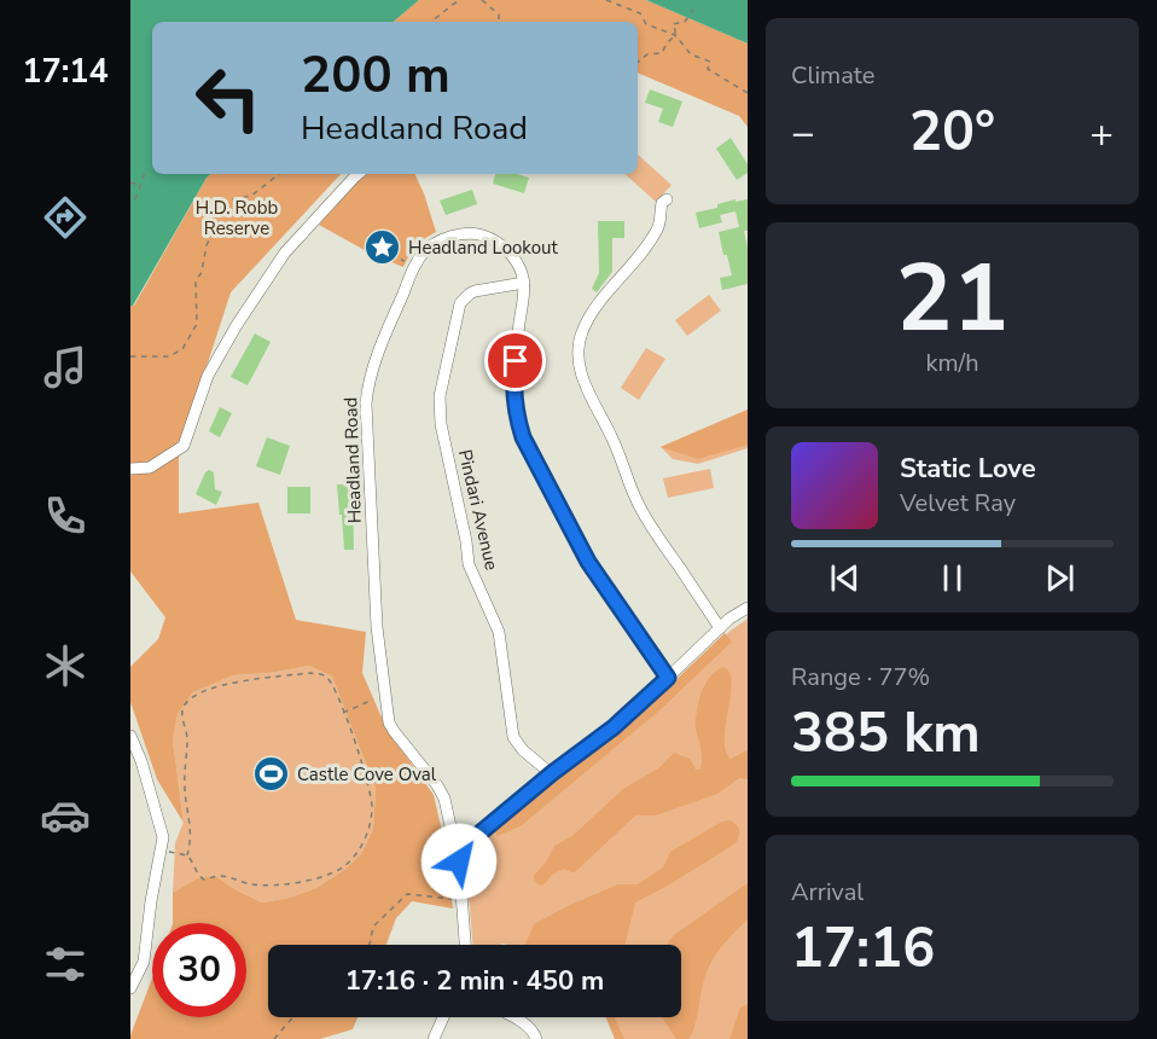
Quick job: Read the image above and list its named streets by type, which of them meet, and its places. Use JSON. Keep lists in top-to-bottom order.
{
  "streets": {
    "street": ["Headland Road", "Pindari Avenue"]
  },
  "crossings": [
    ["Headland Road", "Pindari Avenue"]
  ],
  "parks": ["H.D. Robb Reserve"],
  "places": {
    "place": ["Headland Lookout"],
    "sports": ["Castle Cove Oval"]
  },
  "page": {
    "tabs": "17:14",
    "tile": [
      "Climate",
      ["21", "km/h"],
      ["Range · 77%", "385 km"],
      ["Arrival", "17:16"]
    ],
    "turn": ["200 m", "Headland Road"],
    "heat": ["−", "20°", "+"],
    "song": ["Static Love", "Velvet Ray"],
    "limit": "30",
    "trip": "17:16 · 2 min · 450 m"
  }
}
